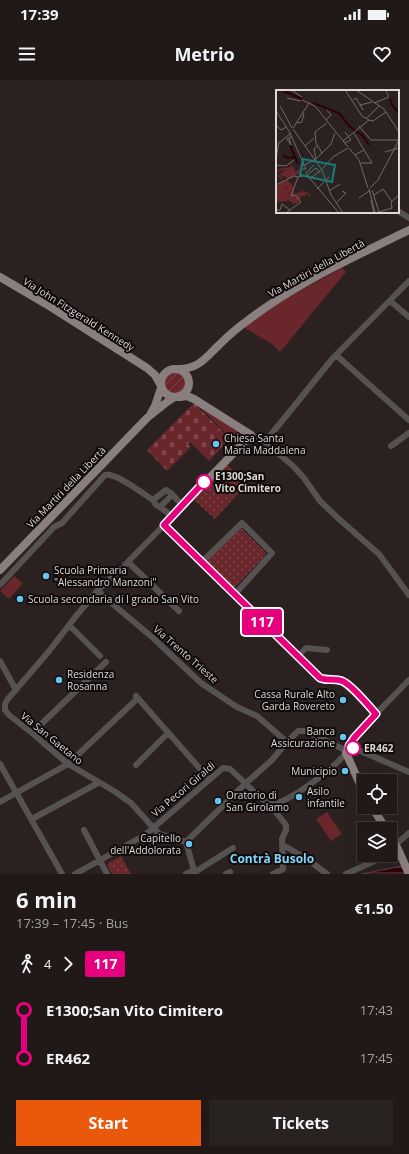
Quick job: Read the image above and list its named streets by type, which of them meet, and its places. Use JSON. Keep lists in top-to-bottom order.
{
  "streets": {
    "main road": ["Via Martiri della Libertà", "Via John Fitzgerald Kennedy"],
    "street": ["Via Trento Trieste", "Via San Gaetano", "Via Pecori Giraldi"]
  },
  "crossings": [
    ["Via Martiri della Libertà", "Via John Fitzgerald Kennedy"],
    ["Via Trento Trieste", "Via San Gaetano"],
    ["Via San Gaetano", "Via Pecori Giraldi"]
  ],
  "districts": ["Contrà Busolo"],
  "places": [
    "Chiesa Santa Maria Maddalena",
    "E1300;San Vito Cimitero",
    "Scuola Primaria \"Alessandro Manzoni\"",
    "Scuola secondaria di I grado San Vito",
    "Residenza Rosanna",
    "Cassa Rurale Alto Garda Rovereto",
    "Banca Assicurazione",
    "ER462",
    "Municipio",
    "Asilo infantile",
    "Oratorio di San Girolamo",
    "Capitello dell'Addolorata"
  ],
  "lines": ["bus line 117"],
  "page": {
    "status": "17:39",
    "header": "Metrio",
    "on_map": "117",
    "heading": ["6 min", "17:39 – 17:45 · Bus", "€1.50"],
    "legs": ["4", "117"],
    "list": [
      {
        "name": "E1300;San Vito Cimitero",
        "value": "17:43"
      },
      {
        "name": "ER462",
        "value": "17:45"
      }
    ],
    "buttons": ["Start", "Tickets"]
  }
}
